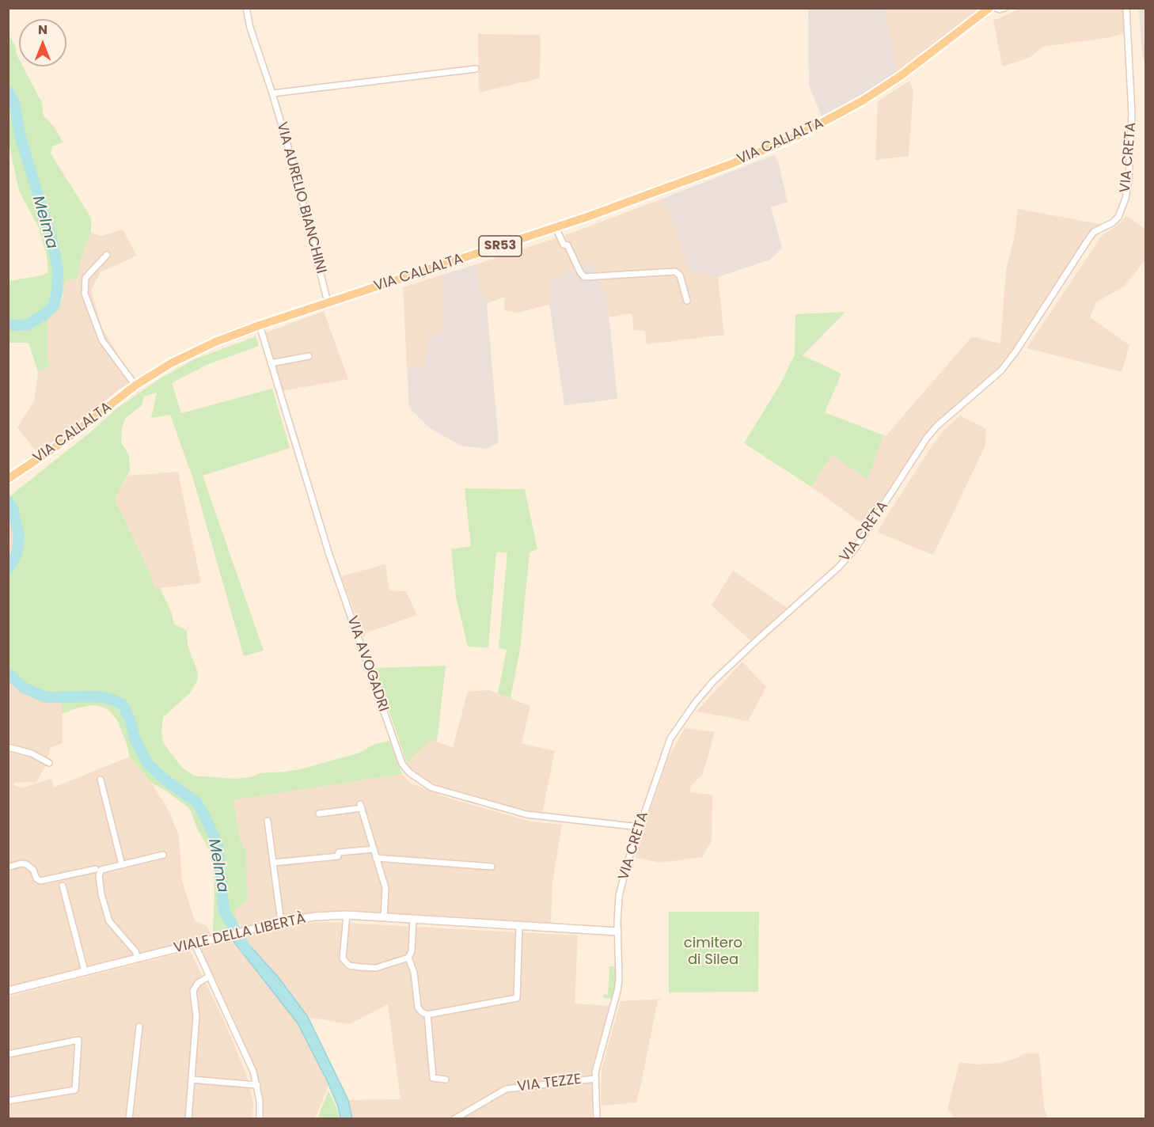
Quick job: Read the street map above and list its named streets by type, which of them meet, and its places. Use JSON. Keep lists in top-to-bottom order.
{
  "streets": {
    "main road": ["VIA CALLALTA", "SR53"],
    "street": [
      "VIA CRETA",
      "VIA AURELIO BIANCHINI",
      "VIA AVOGADRI",
      "VIALE DELLA LIBERTÀ",
      "VIA TEZZE"
    ]
  },
  "crossings": [
    ["VIA CALLALTA", "VIA AURELIO BIANCHINI"],
    ["VIA CALLALTA", "VIA AVOGADRI"],
    ["VIA CRETA", "VIA AVOGADRI"],
    ["VIA CRETA", "VIALE DELLA LIBERTÀ"],
    ["VIA CRETA", "VIA TEZZE"]
  ],
  "water": ["Melma"],
  "parks": ["cimitero di Silea"],
  "north": "top"
}
